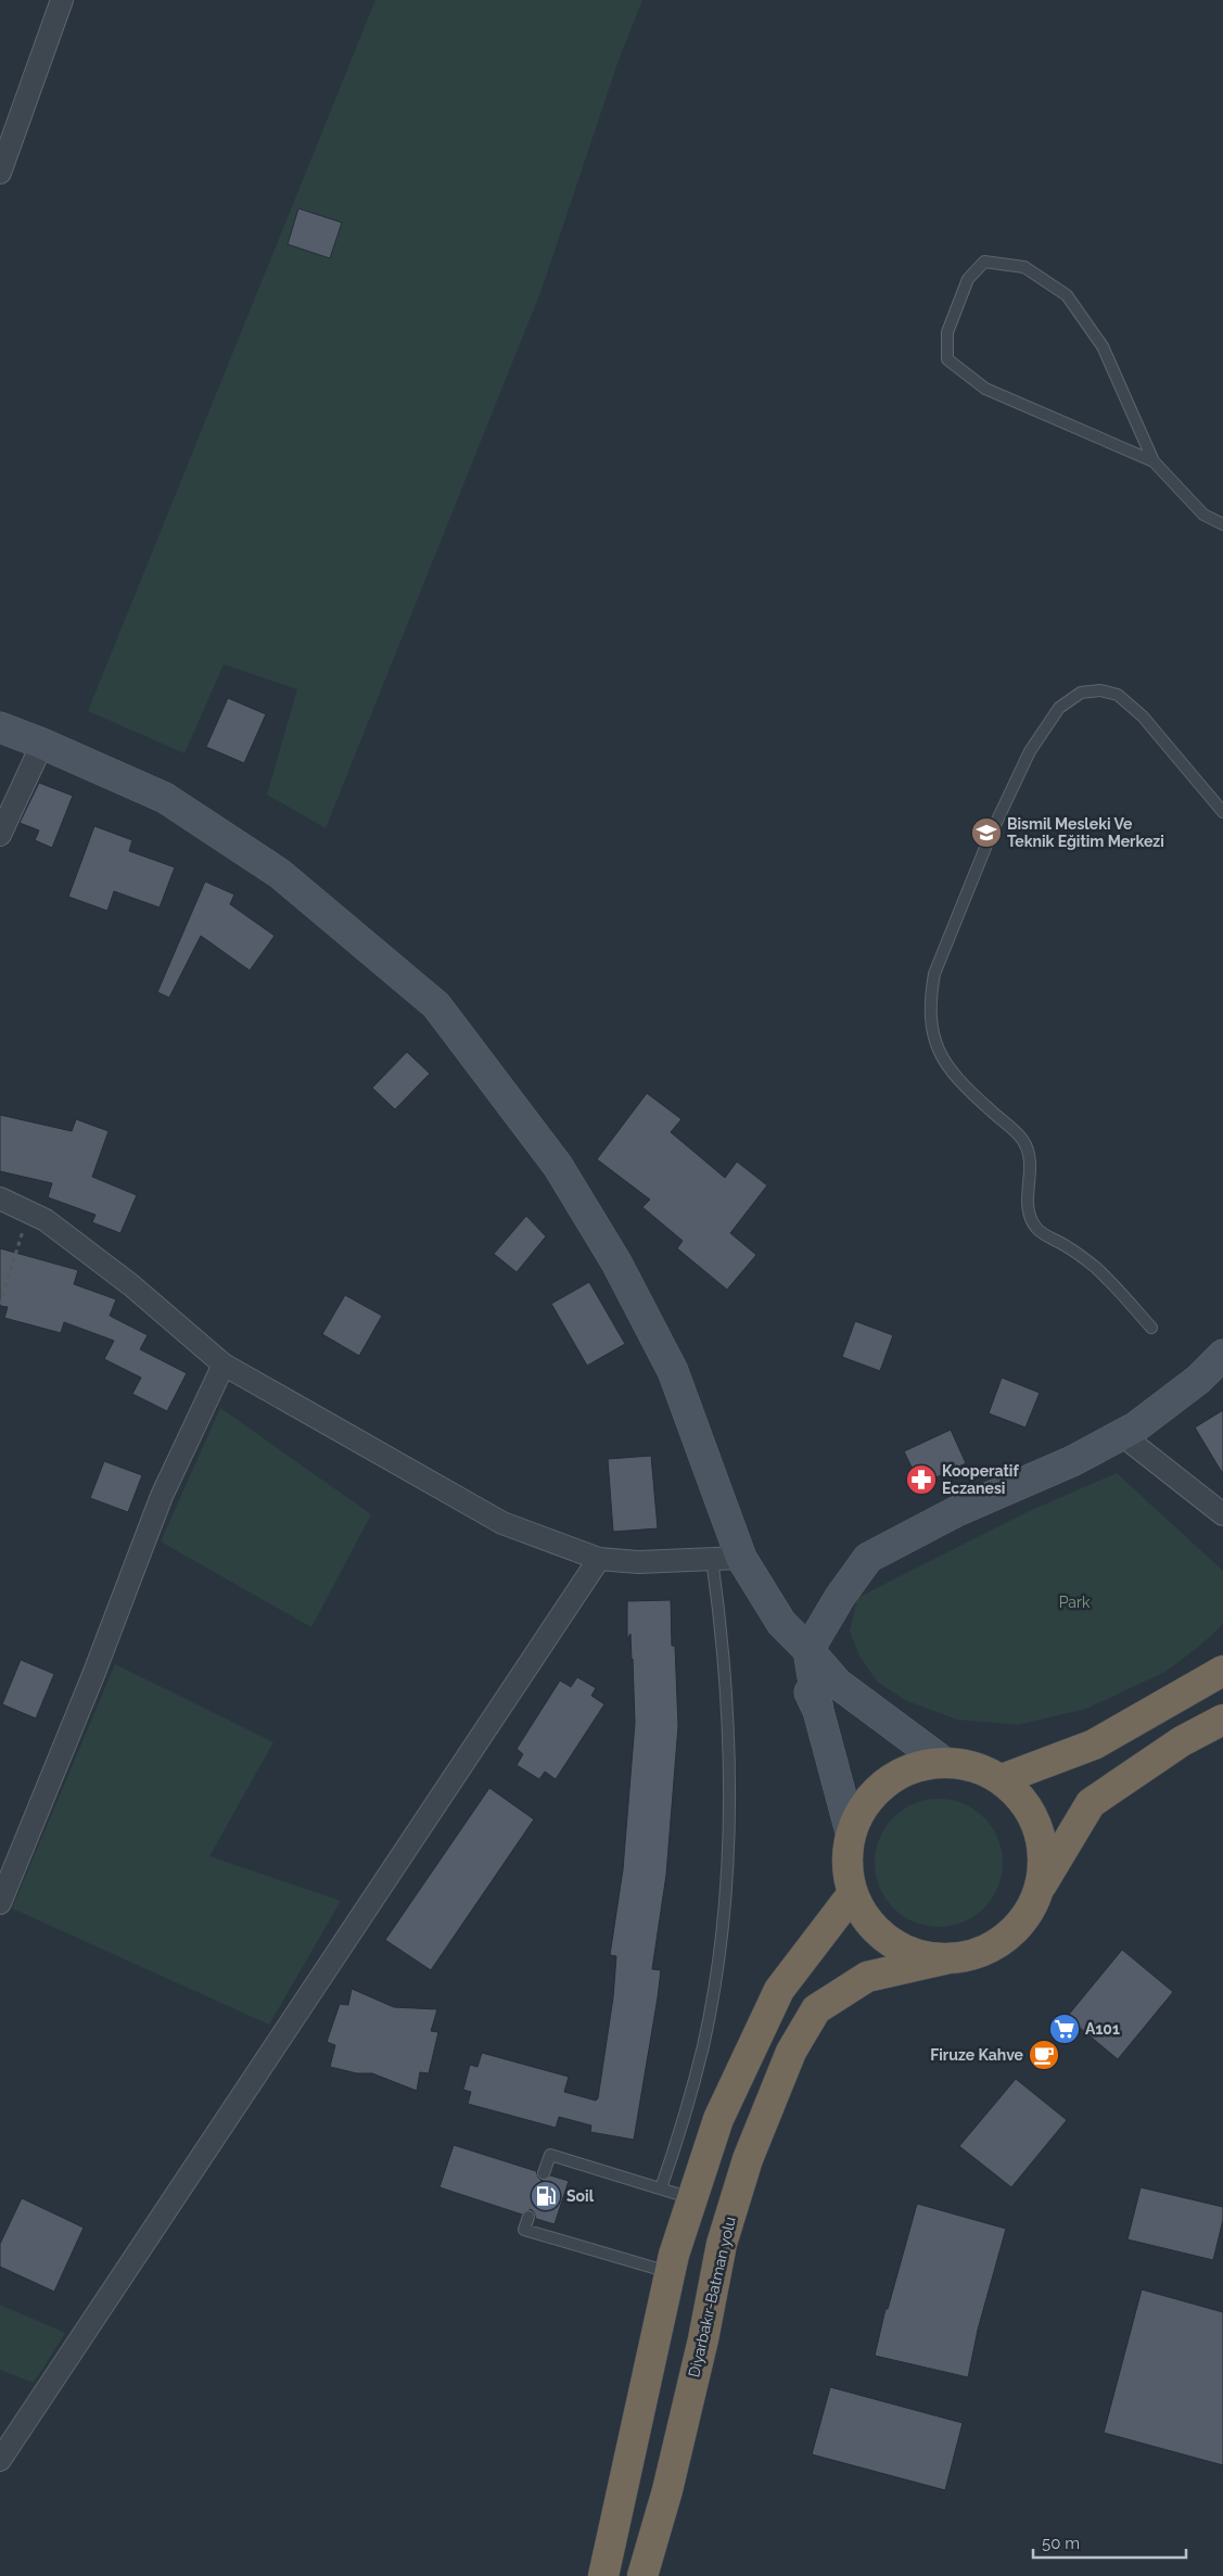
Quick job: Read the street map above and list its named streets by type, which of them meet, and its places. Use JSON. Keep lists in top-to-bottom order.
{
  "streets": {
    "highway": ["Diyarbakır-Batman yolu"]
  },
  "parks": ["Park"],
  "places": {
    "school or university": ["Bismil Mesleki Ve Teknik Eğitim Merkezi"],
    "pharmacy": ["Kooperatif Eczanesi"],
    "supermarket": ["A101"],
    "cafe": ["Firuze Kahve"],
    "fuel station": ["Soil"]
  },
  "scale_bar": "50 m"
}
